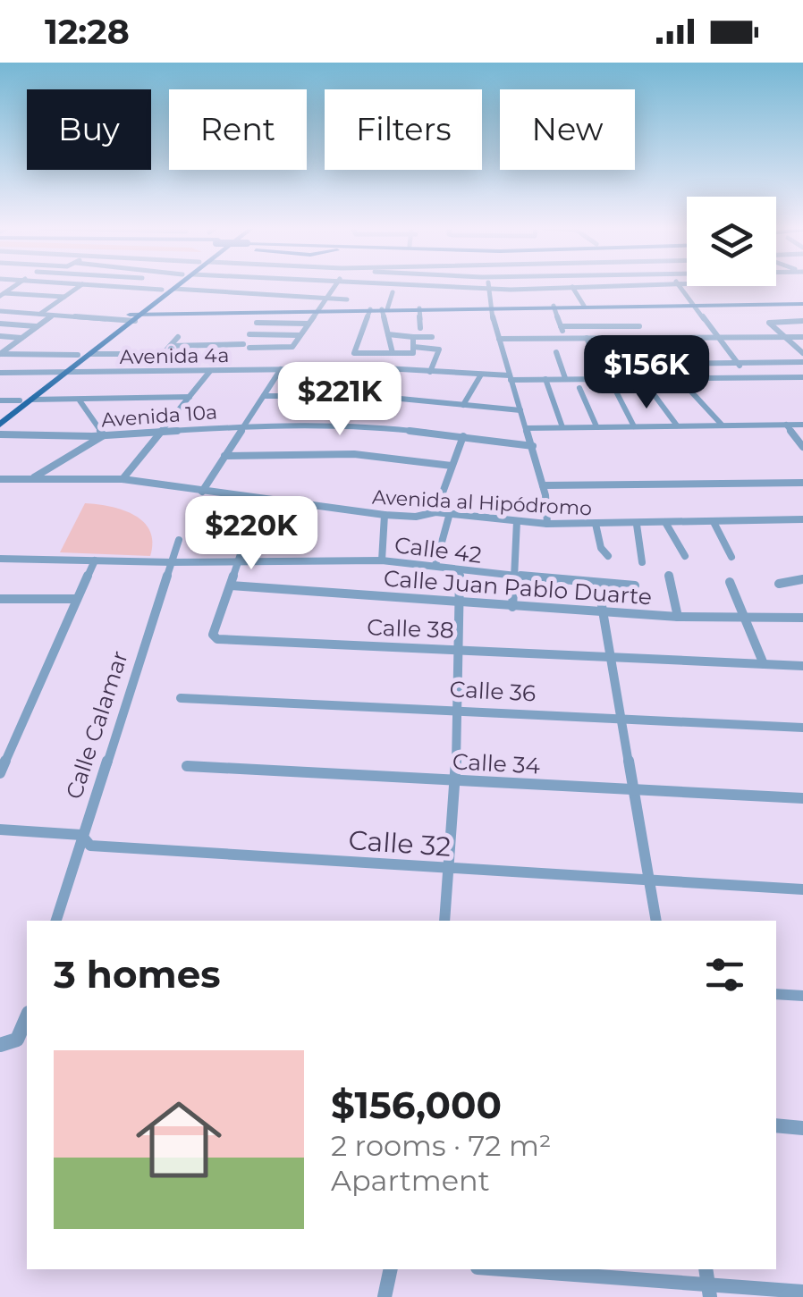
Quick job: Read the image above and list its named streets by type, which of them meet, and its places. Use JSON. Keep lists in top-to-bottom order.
{
  "streets": {
    "street": [
      "Avenida 4a",
      "Avenida 10a",
      "Avenida al Hipódromo",
      "Calle 42",
      "Calle Juan Pablo Duarte",
      "Calle 38",
      "Calle 36",
      "Calle Calamar",
      "Calle 34",
      "Calle 32"
    ]
  },
  "crossings": [
    ["Calle 42", "Calle Calamar"],
    ["Calle Juan Pablo Duarte", "Calle 38"],
    ["Calle Calamar", "Calle 32"]
  ],
  "page": {
    "status": "12:28",
    "chip": [
      "Buy",
      "Rent",
      "Filters",
      "New"
    ],
    "price": ["$156K", "$221K", "$220K"],
    "heading": "3 homes",
    "list": [
      {
        "name": "$156,000",
        "note": "2 rooms · 72 m² · Apartment"
      }
    ]
  }
}
